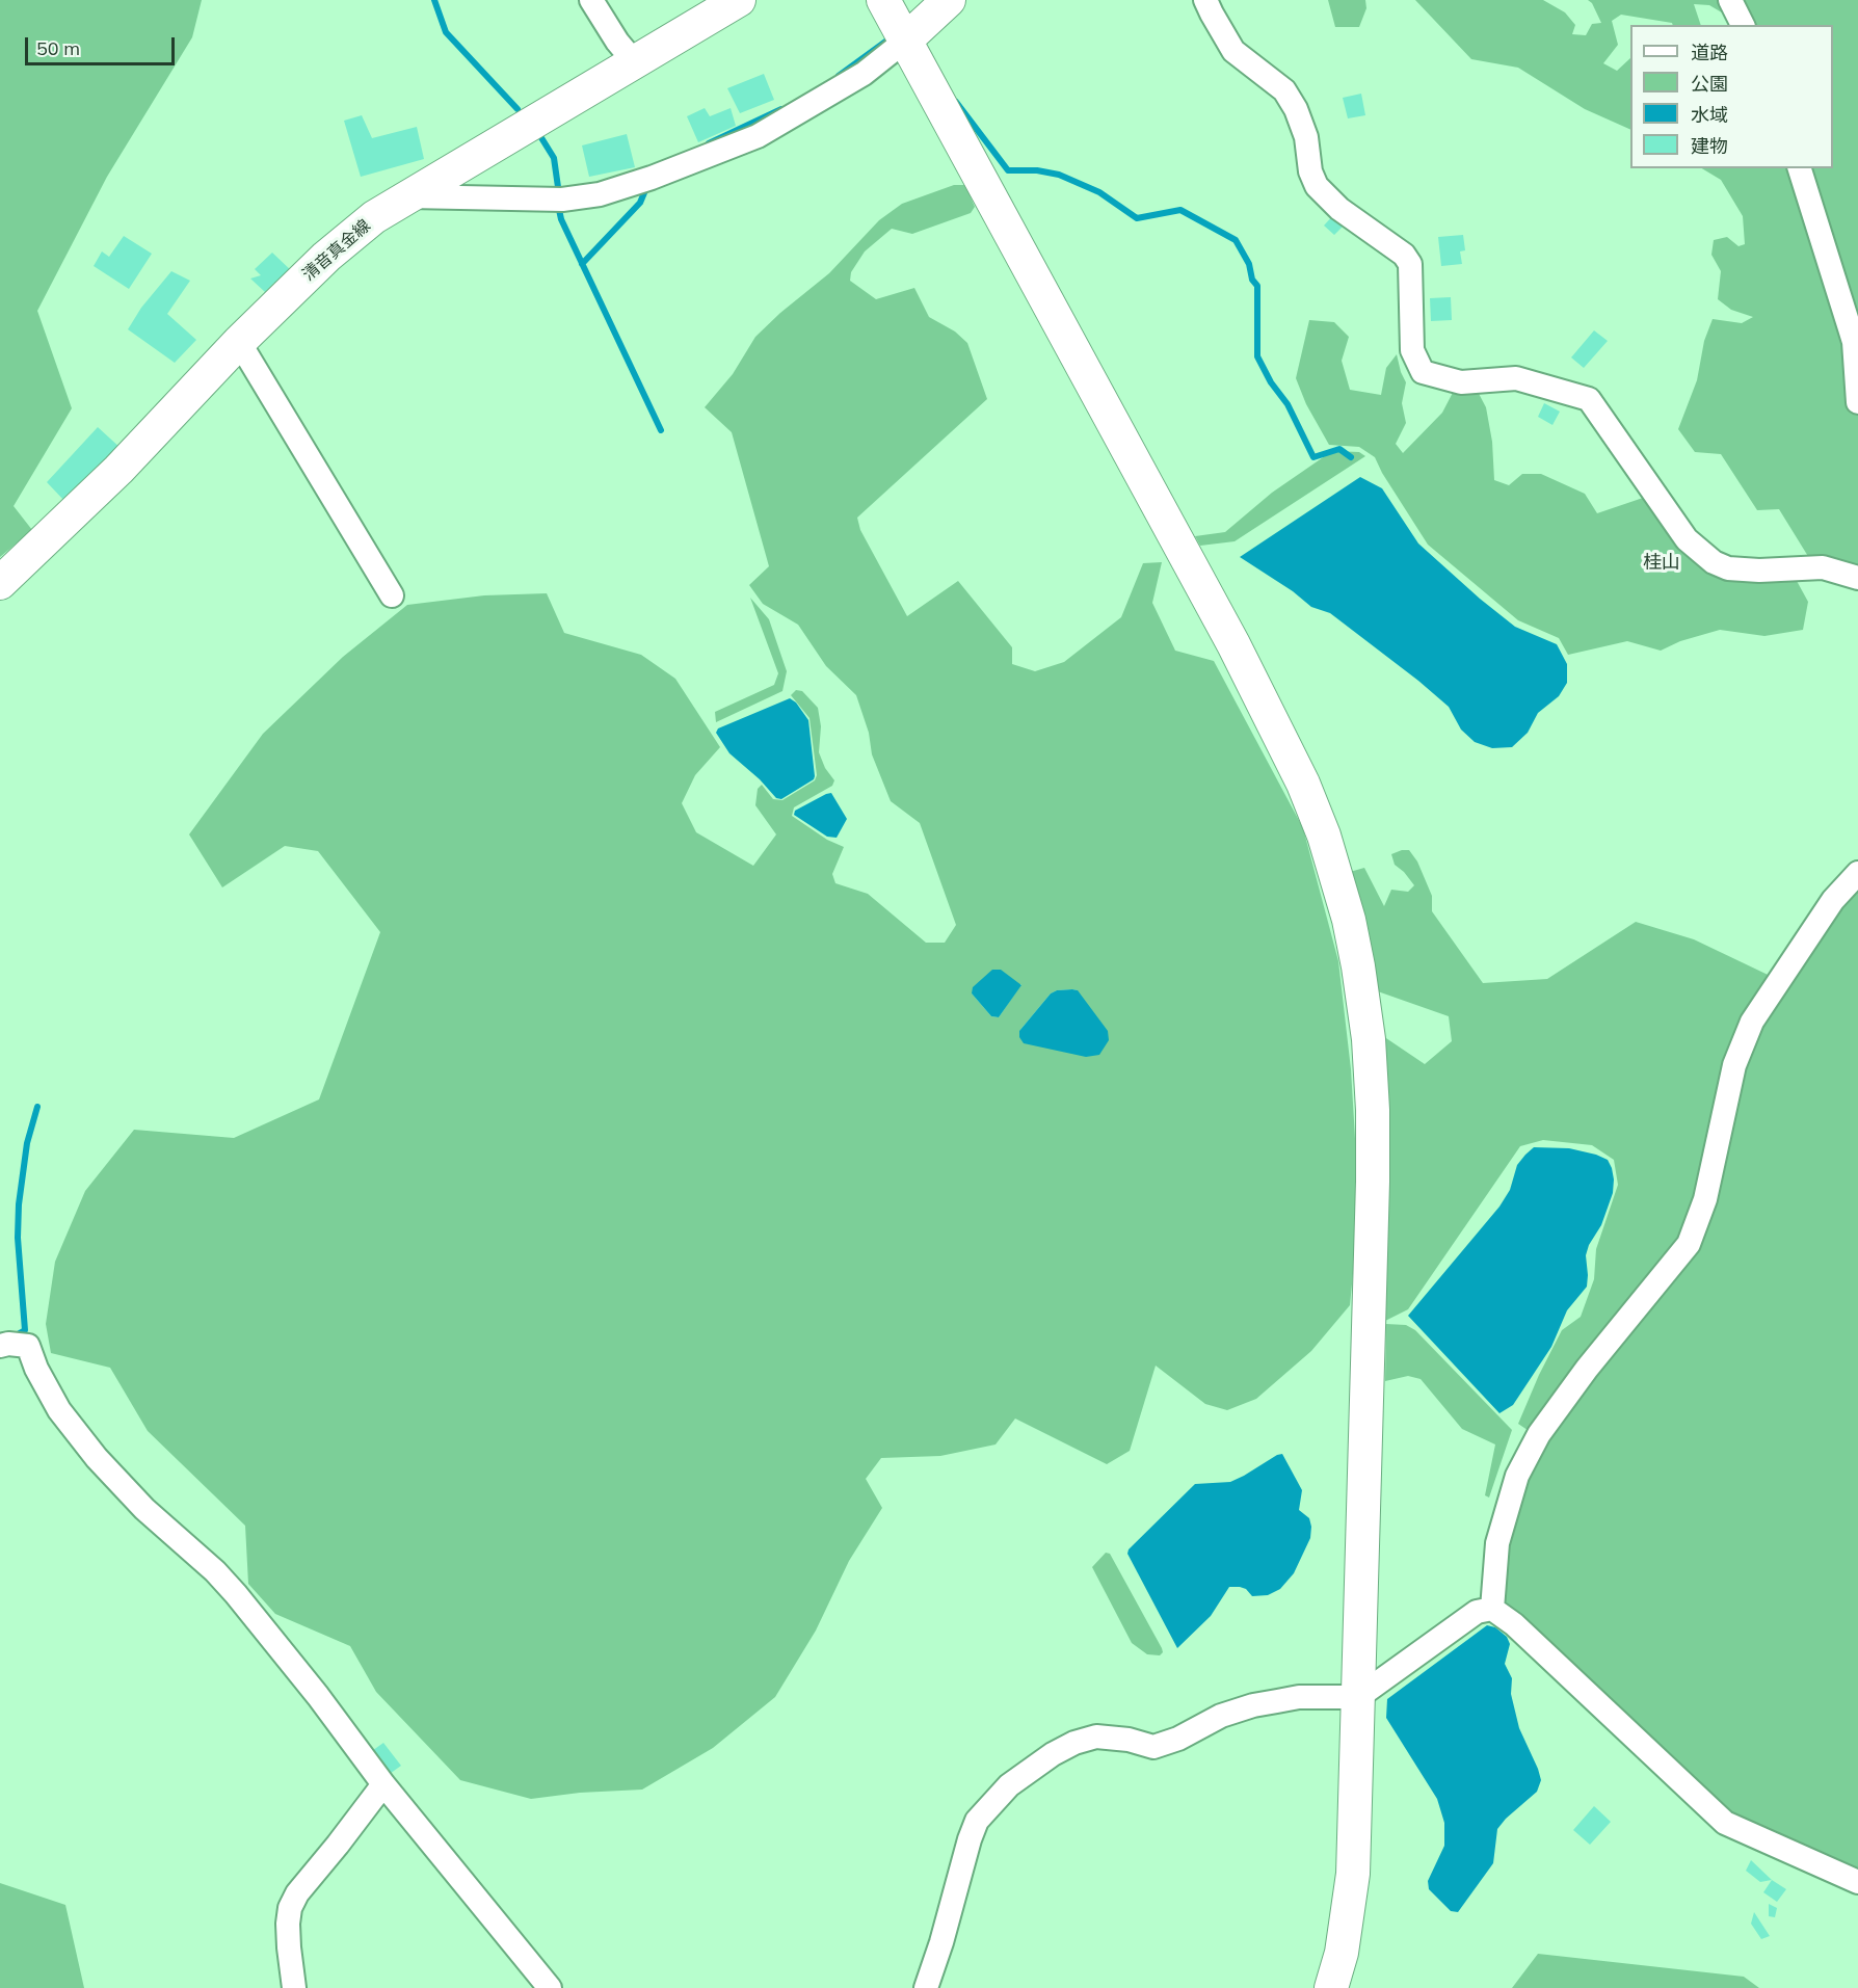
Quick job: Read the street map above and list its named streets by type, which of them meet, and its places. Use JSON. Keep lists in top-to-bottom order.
{
  "streets": {
    "street": ["清音真金線"]
  },
  "districts": ["桂山"],
  "legend": [
    "道路",
    "公園",
    "水域",
    "建物"
  ],
  "scale_bar": "50 m"
}
